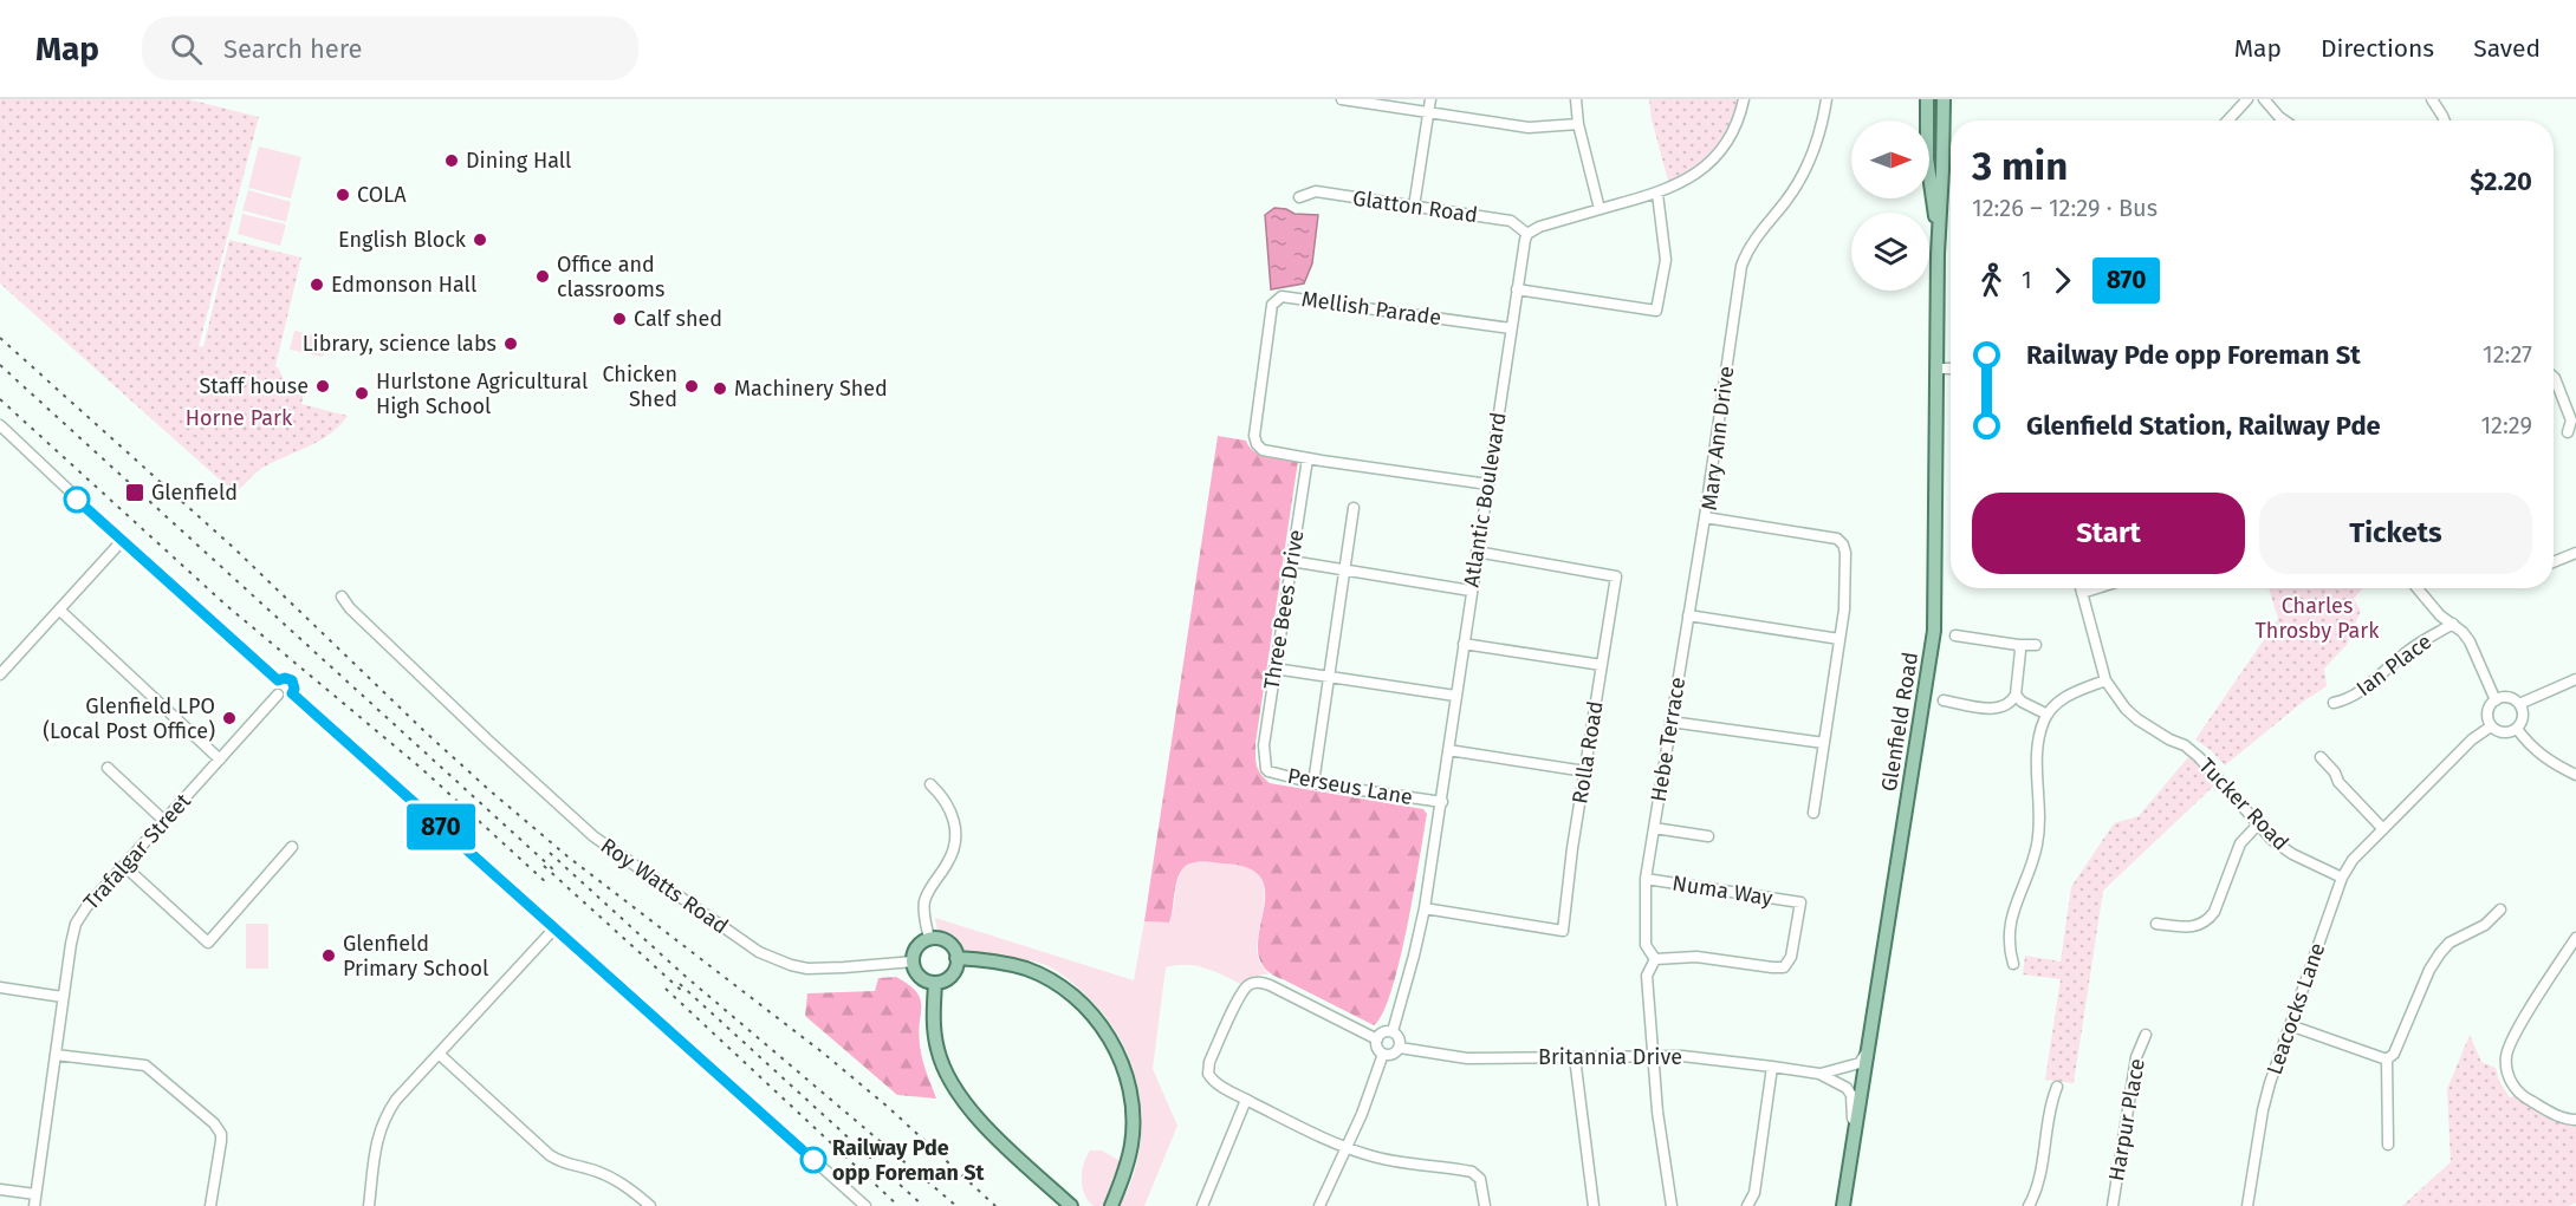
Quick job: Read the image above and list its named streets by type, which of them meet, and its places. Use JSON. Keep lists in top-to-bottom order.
{
  "streets": {
    "main road": ["Glenfield Road"],
    "street": [
      "Glatton Road",
      "Mellish Parade",
      "Mary Ann Drive",
      "Atlantic Boulevard",
      "Three Bees Drive",
      "Ian Place",
      "Hebe Terrace",
      "Rolla Road",
      "Perseus Lane",
      "Tucker Road",
      "Trafalgar Street",
      "Roy Watts Road",
      "Numa Way",
      "Leacocks Lane",
      "Britannia Drive",
      "Harpur Place"
    ]
  },
  "crossings": [
    ["Glatton Road", "Atlantic Boulevard"],
    ["Mellish Parade", "Atlantic Boulevard"],
    ["Mellish Parade", "Three Bees Drive"],
    ["Mary Ann Drive", "Hebe Terrace"],
    ["Atlantic Boulevard", "Rolla Road"],
    ["Atlantic Boulevard", "Perseus Lane"],
    ["Atlantic Boulevard", "Britannia Drive"],
    ["Three Bees Drive", "Perseus Lane"],
    ["Glenfield Road", "Britannia Drive"],
    ["Hebe Terrace", "Numa Way"],
    ["Tucker Road", "Leacocks Lane"]
  ],
  "parks": ["Horne Park", "Charles Throsby Park"],
  "places": {
    "other": [
      "Dining Hall",
      "COLA",
      "English Block",
      "Office and classrooms",
      "Edmonson Hall",
      "Calf shed",
      "Library, science labs",
      "Staff house",
      "Chicken Shed",
      "Machinery Shed",
      "Hurlstone Agricultural High School",
      "Glenfield LPO (Local Post Office)",
      "Glenfield Primary School",
      "Railway Pde opp Foreman St"
    ],
    "transit": ["Glenfield"]
  },
  "lines": ["bus line 870"],
  "north": "right",
  "page": {
    "header": "Map",
    "search": "Search here",
    "nav": ["Map", "Directions", "Saved"],
    "on_map": "870",
    "heading": ["3 min", "12:26 – 12:29 · Bus", "$2.20"],
    "legs": ["1", "870"],
    "list": [
      {
        "name": "Railway Pde opp Foreman St",
        "value": "12:27"
      },
      {
        "name": "Glenfield Station, Railway Pde",
        "value": "12:29"
      }
    ],
    "buttons": ["Start", "Tickets"]
  }
}
